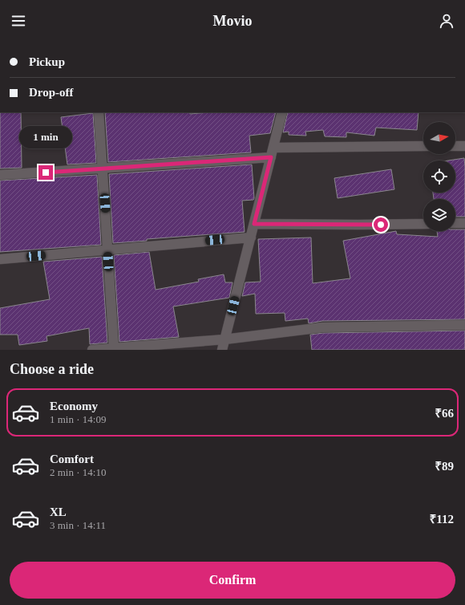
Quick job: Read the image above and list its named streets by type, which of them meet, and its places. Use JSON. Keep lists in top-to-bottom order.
{
  "north": "right",
  "page": {
    "header": "Movio",
    "banner": ["Pickup", "Drop-off"],
    "bubble": "1 min",
    "heading": "Choose a ride",
    "list": [
      {
        "name": "Economy",
        "note": "1 min · 14:09",
        "value": "₹66"
      },
      {
        "name": "Comfort",
        "note": "2 min · 14:10",
        "value": "₹89"
      },
      {
        "name": "XL",
        "note": "3 min · 14:11",
        "value": "₹112"
      }
    ],
    "buttons": "Confirm"
  }
}
